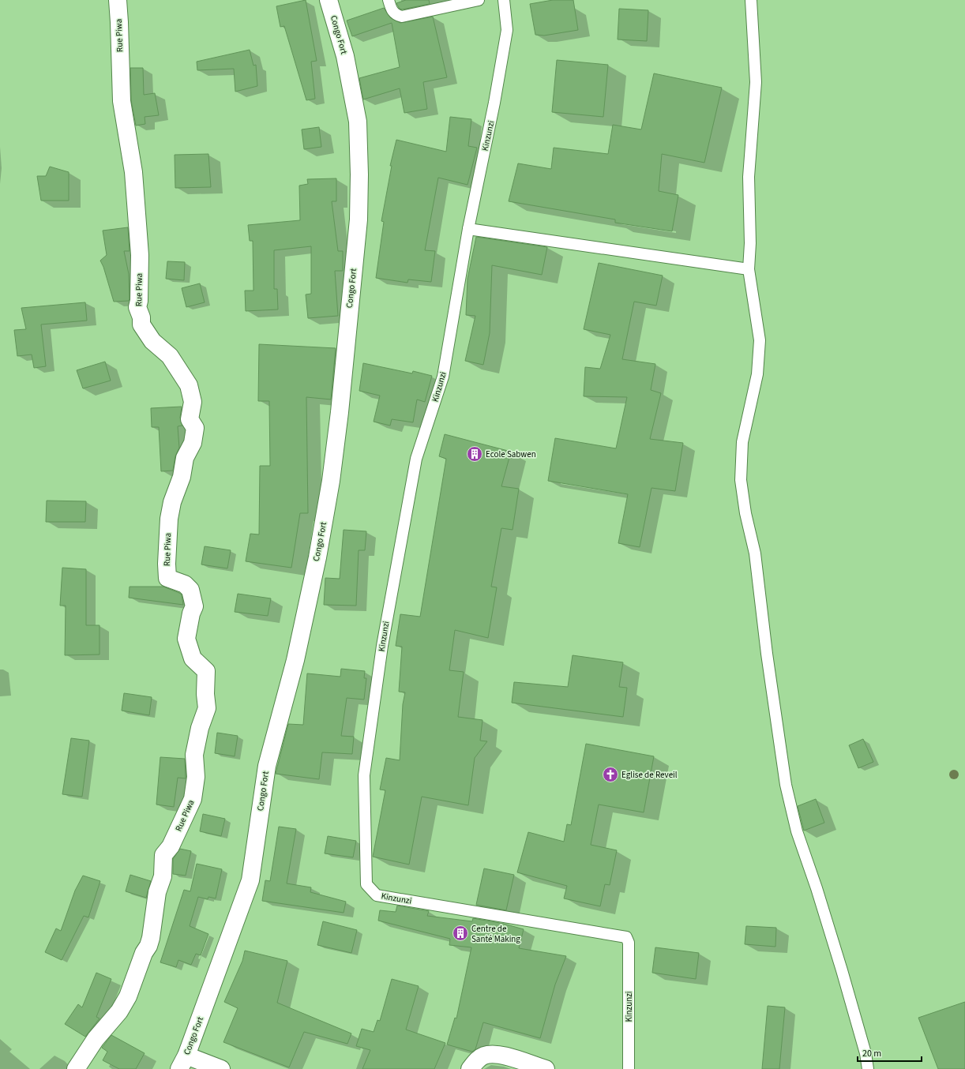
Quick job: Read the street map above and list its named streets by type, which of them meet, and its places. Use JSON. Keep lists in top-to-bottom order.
{
  "streets": {
    "street": ["Congo Fort", "Rue Piwa"],
    "lane": ["Kinzunzi"]
  },
  "places": {
    "building": ["Ecole Sabwen", "Centre de Santé Making"],
    "church": ["Eglise de Reveil"]
  },
  "scale_bar": "20 m"
}
